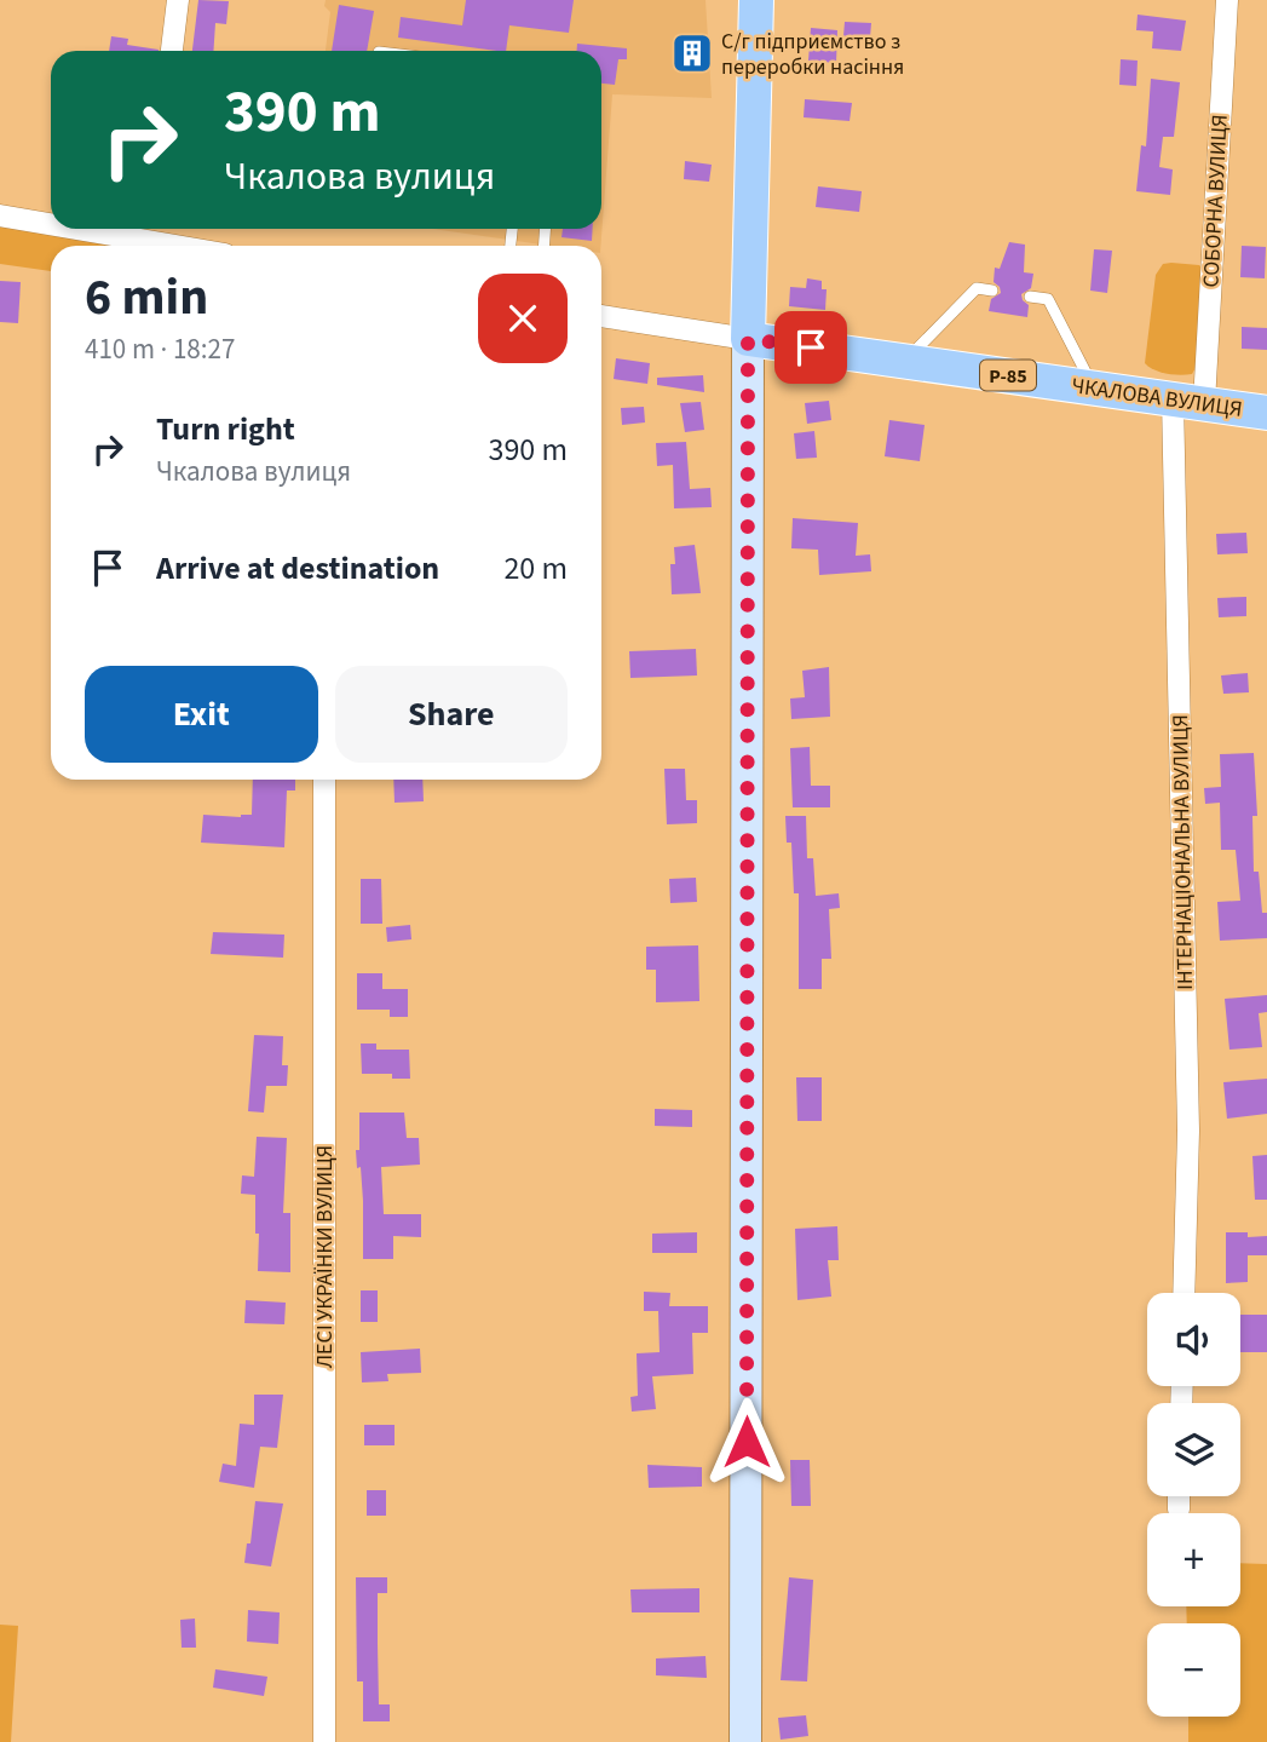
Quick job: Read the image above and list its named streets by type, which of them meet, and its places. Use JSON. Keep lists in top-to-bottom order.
{
  "streets": {
    "main road": ["Р-85", "ЧКАЛОВА ВУЛИЦЯ"],
    "street": ["СОБОРНА ВУЛИЦЯ", "ІНТЕРНАЦІОНАЛЬНА ВУЛИЦЯ", "ЛЕСІ УКРАЇНКИ ВУЛИЦЯ"]
  },
  "crossings": [
    ["СОБОРНА ВУЛИЦЯ", "ЧКАЛОВА ВУЛИЦЯ"],
    ["СОБОРНА ВУЛИЦЯ", "ІНТЕРНАЦІОНАЛЬНА ВУЛИЦЯ"],
    ["ЧКАЛОВА ВУЛИЦЯ", "ІНТЕРНАЦІОНАЛЬНА ВУЛИЦЯ"]
  ],
  "places": {
    "building": ["С/г підприємство з переробки насіння"]
  },
  "page": {
    "turn": ["390 m", "Чкалова вулиця"],
    "heading": ["6 min", "410 m · 18:27"],
    "list": [
      {
        "name": "Turn right",
        "note": "Чкалова вулиця",
        "value": "390 m"
      },
      {
        "name": "Arrive at destination",
        "value": "20 m"
      }
    ],
    "buttons": ["Exit", "Share"],
    "map_buttons": ["+", "−"]
  }
}
